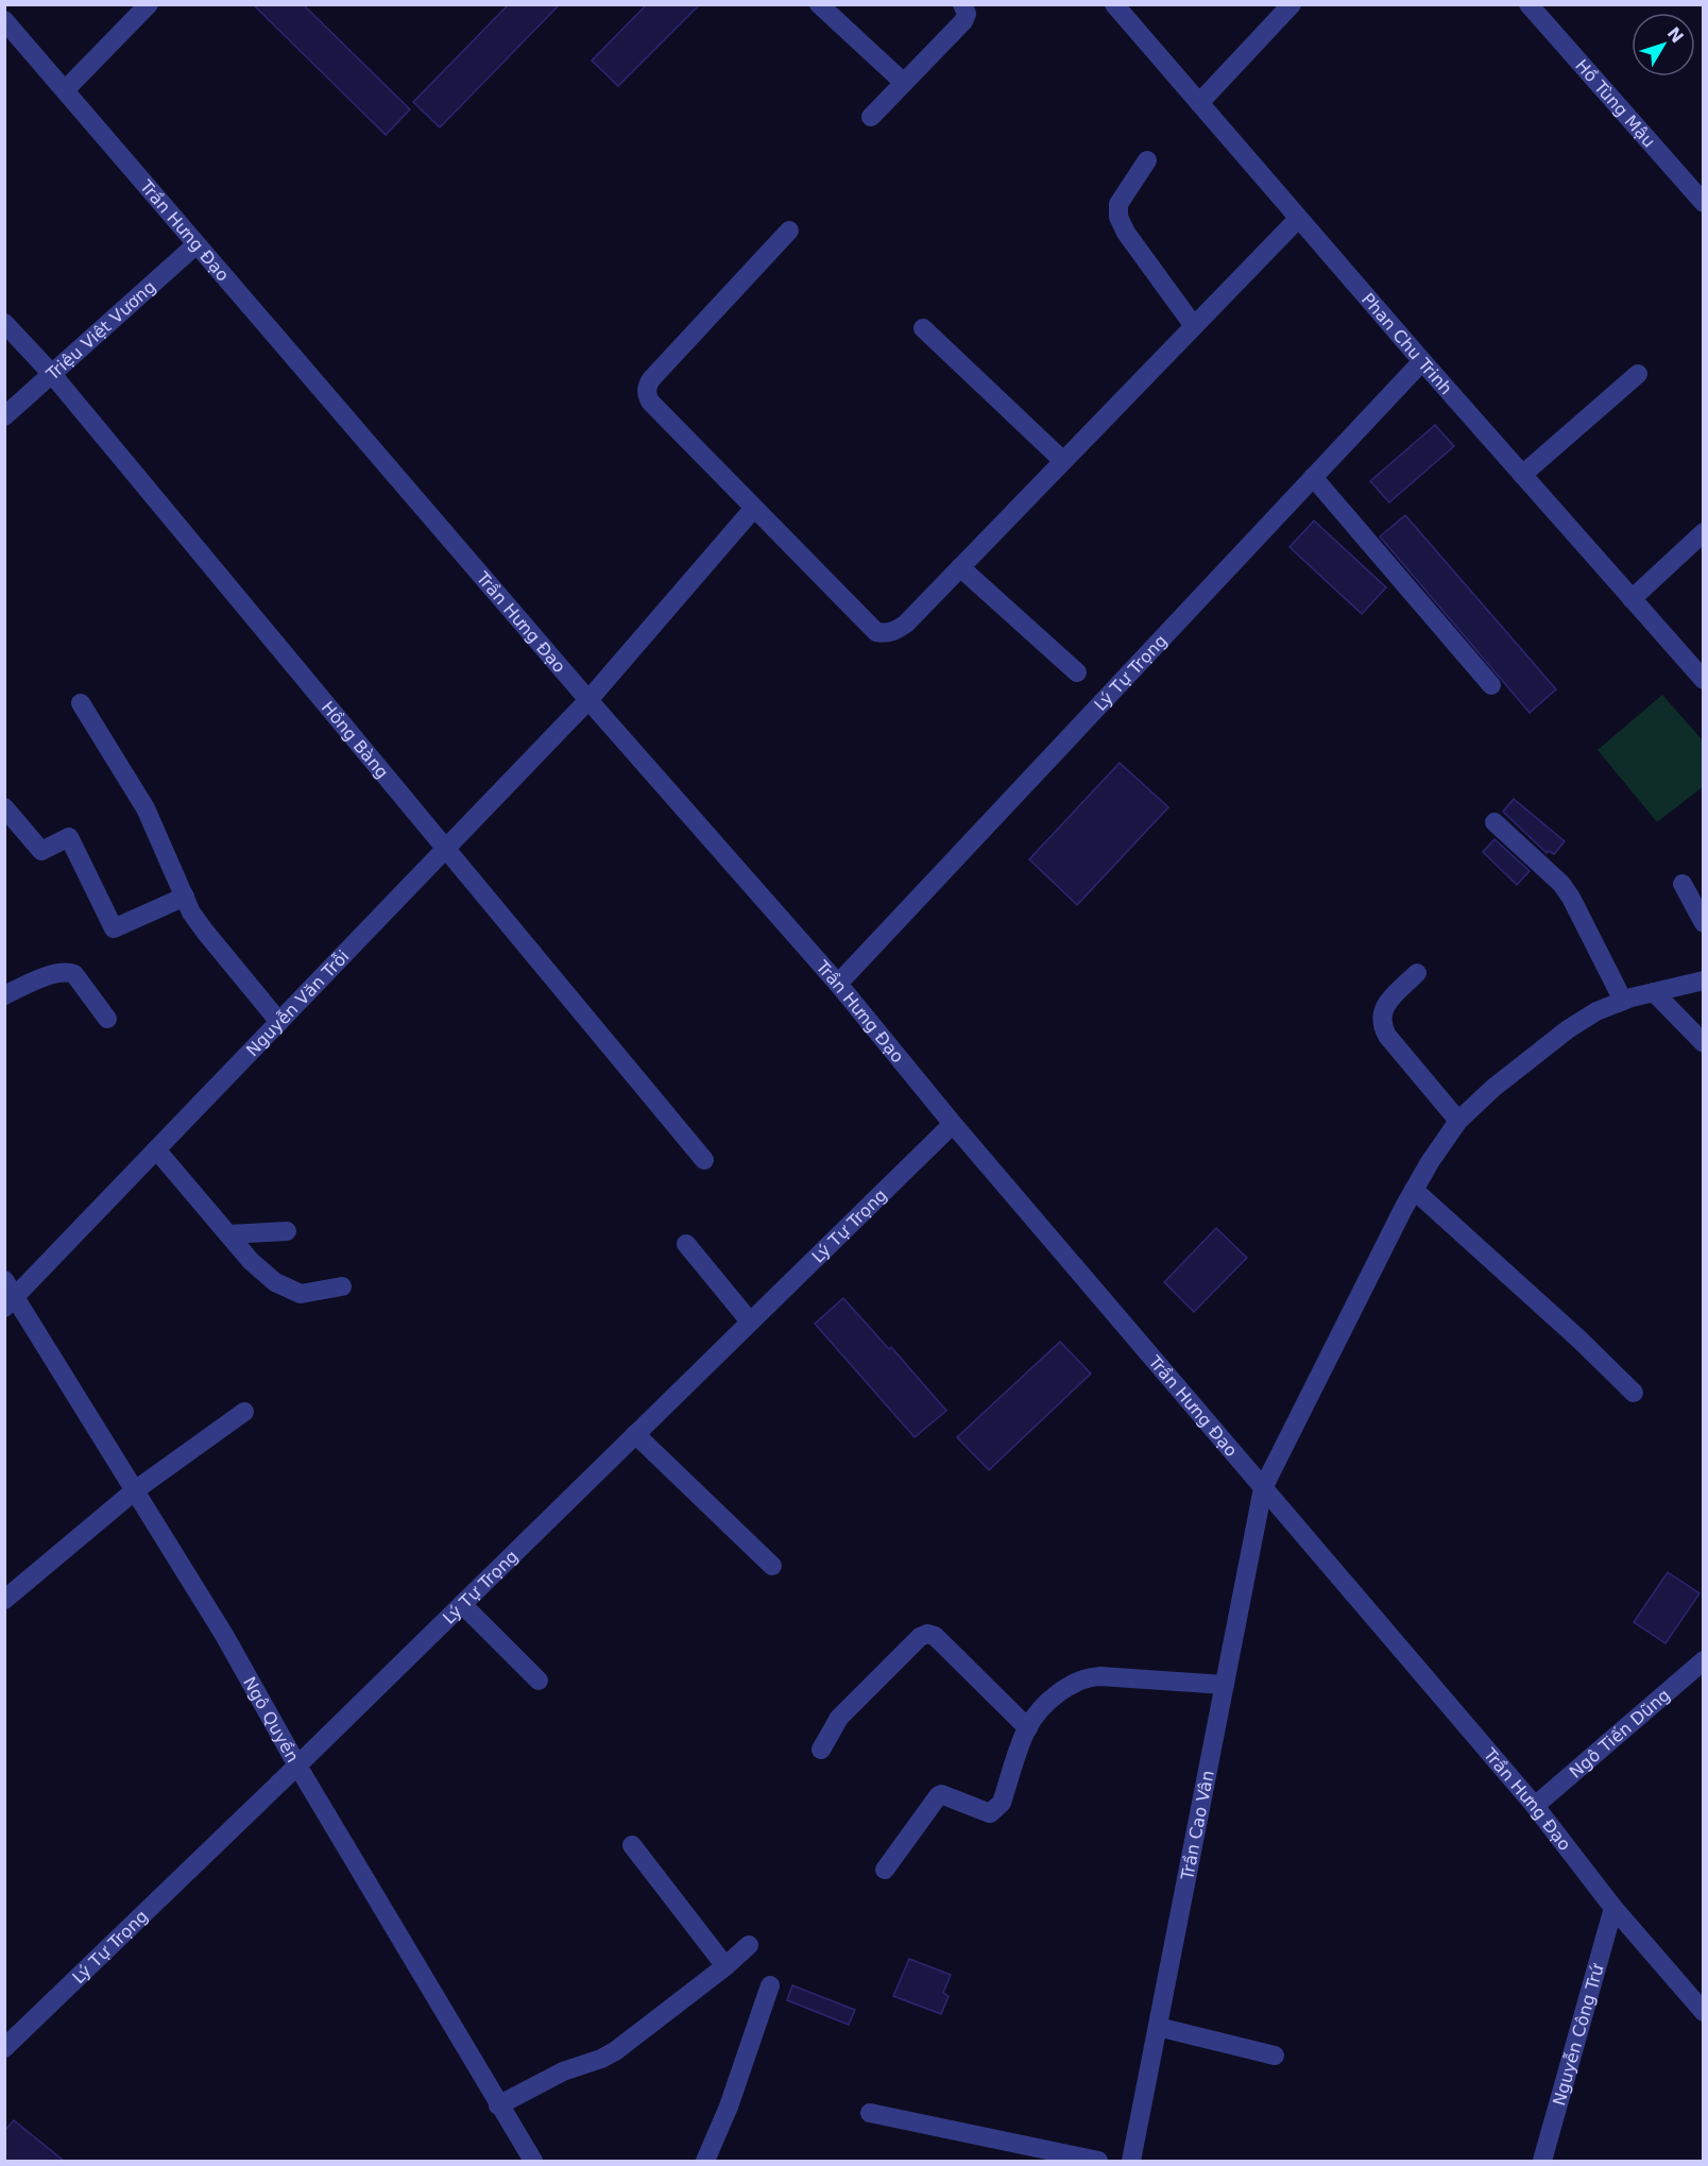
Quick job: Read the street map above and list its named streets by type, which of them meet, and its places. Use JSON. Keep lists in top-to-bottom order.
{
  "streets": {
    "street": [
      "Hồ Tùng Mậu",
      "Trần Hưng Đạo",
      "Triệu Việt Vương",
      "Phan Chu Trinh",
      "Lý Tự Trọng",
      "Hồng Bàng",
      "Nguyễn Văn Trỗi",
      "Ngô Quyền",
      "Ngô Tiến Dũng",
      "Trần Cao Vân",
      "Nguyễn Công Trứ"
    ]
  },
  "crossings": [
    ["Trần Hưng Đạo", "Triệu Việt Vương"],
    ["Trần Hưng Đạo", "Lý Tự Trọng"],
    ["Trần Hưng Đạo", "Nguyễn Văn Trỗi"],
    ["Trần Hưng Đạo", "Ngô Tiến Dũng"],
    ["Trần Hưng Đạo", "Trần Cao Vân"],
    ["Trần Hưng Đạo", "Nguyễn Công Trứ"],
    ["Triệu Việt Vương", "Hồng Bàng"],
    ["Phan Chu Trinh", "Lý Tự Trọng"],
    ["Lý Tự Trọng", "Ngô Quyền"],
    ["Hồng Bàng", "Nguyễn Văn Trỗi"],
    ["Nguyễn Văn Trỗi", "Ngô Quyền"]
  ],
  "north": "top right"
}
